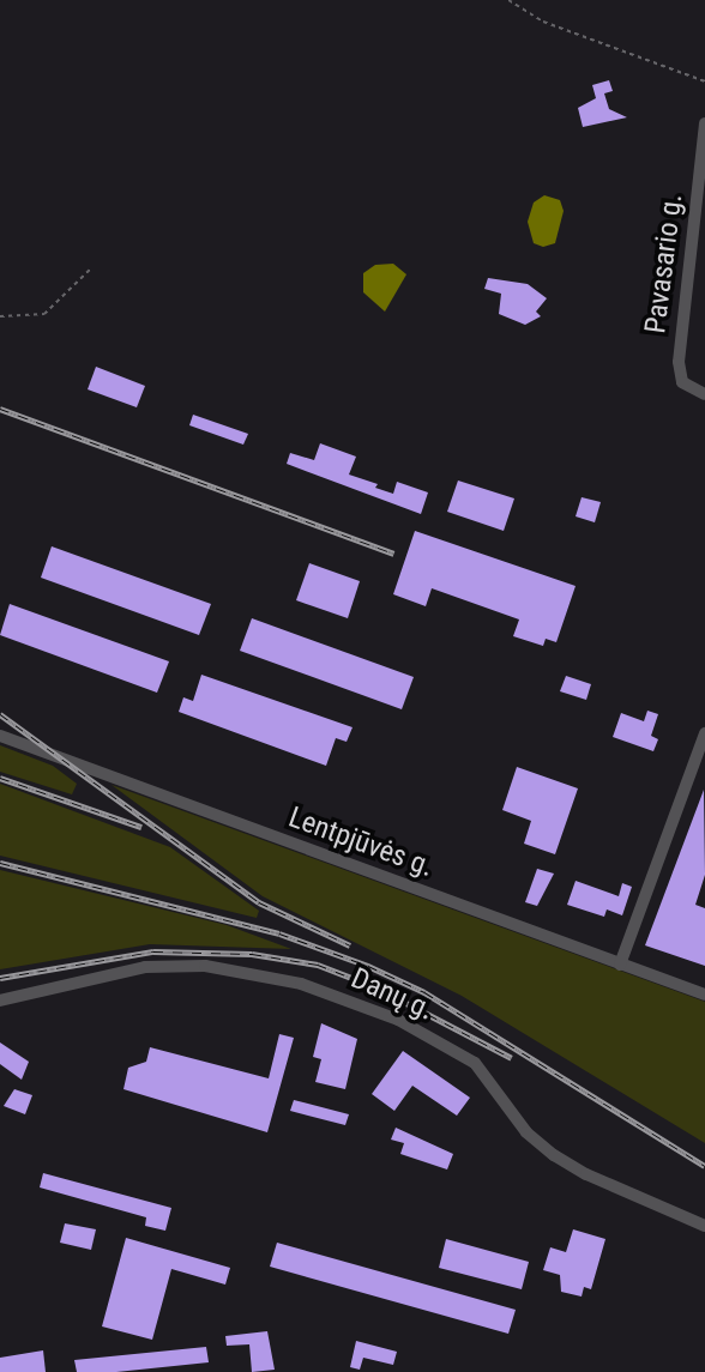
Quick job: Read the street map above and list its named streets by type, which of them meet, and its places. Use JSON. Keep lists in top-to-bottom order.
{
  "streets": {
    "street": ["Pavasario g.", "Lentpjūvės g.", "Danų g."]
  }
}
